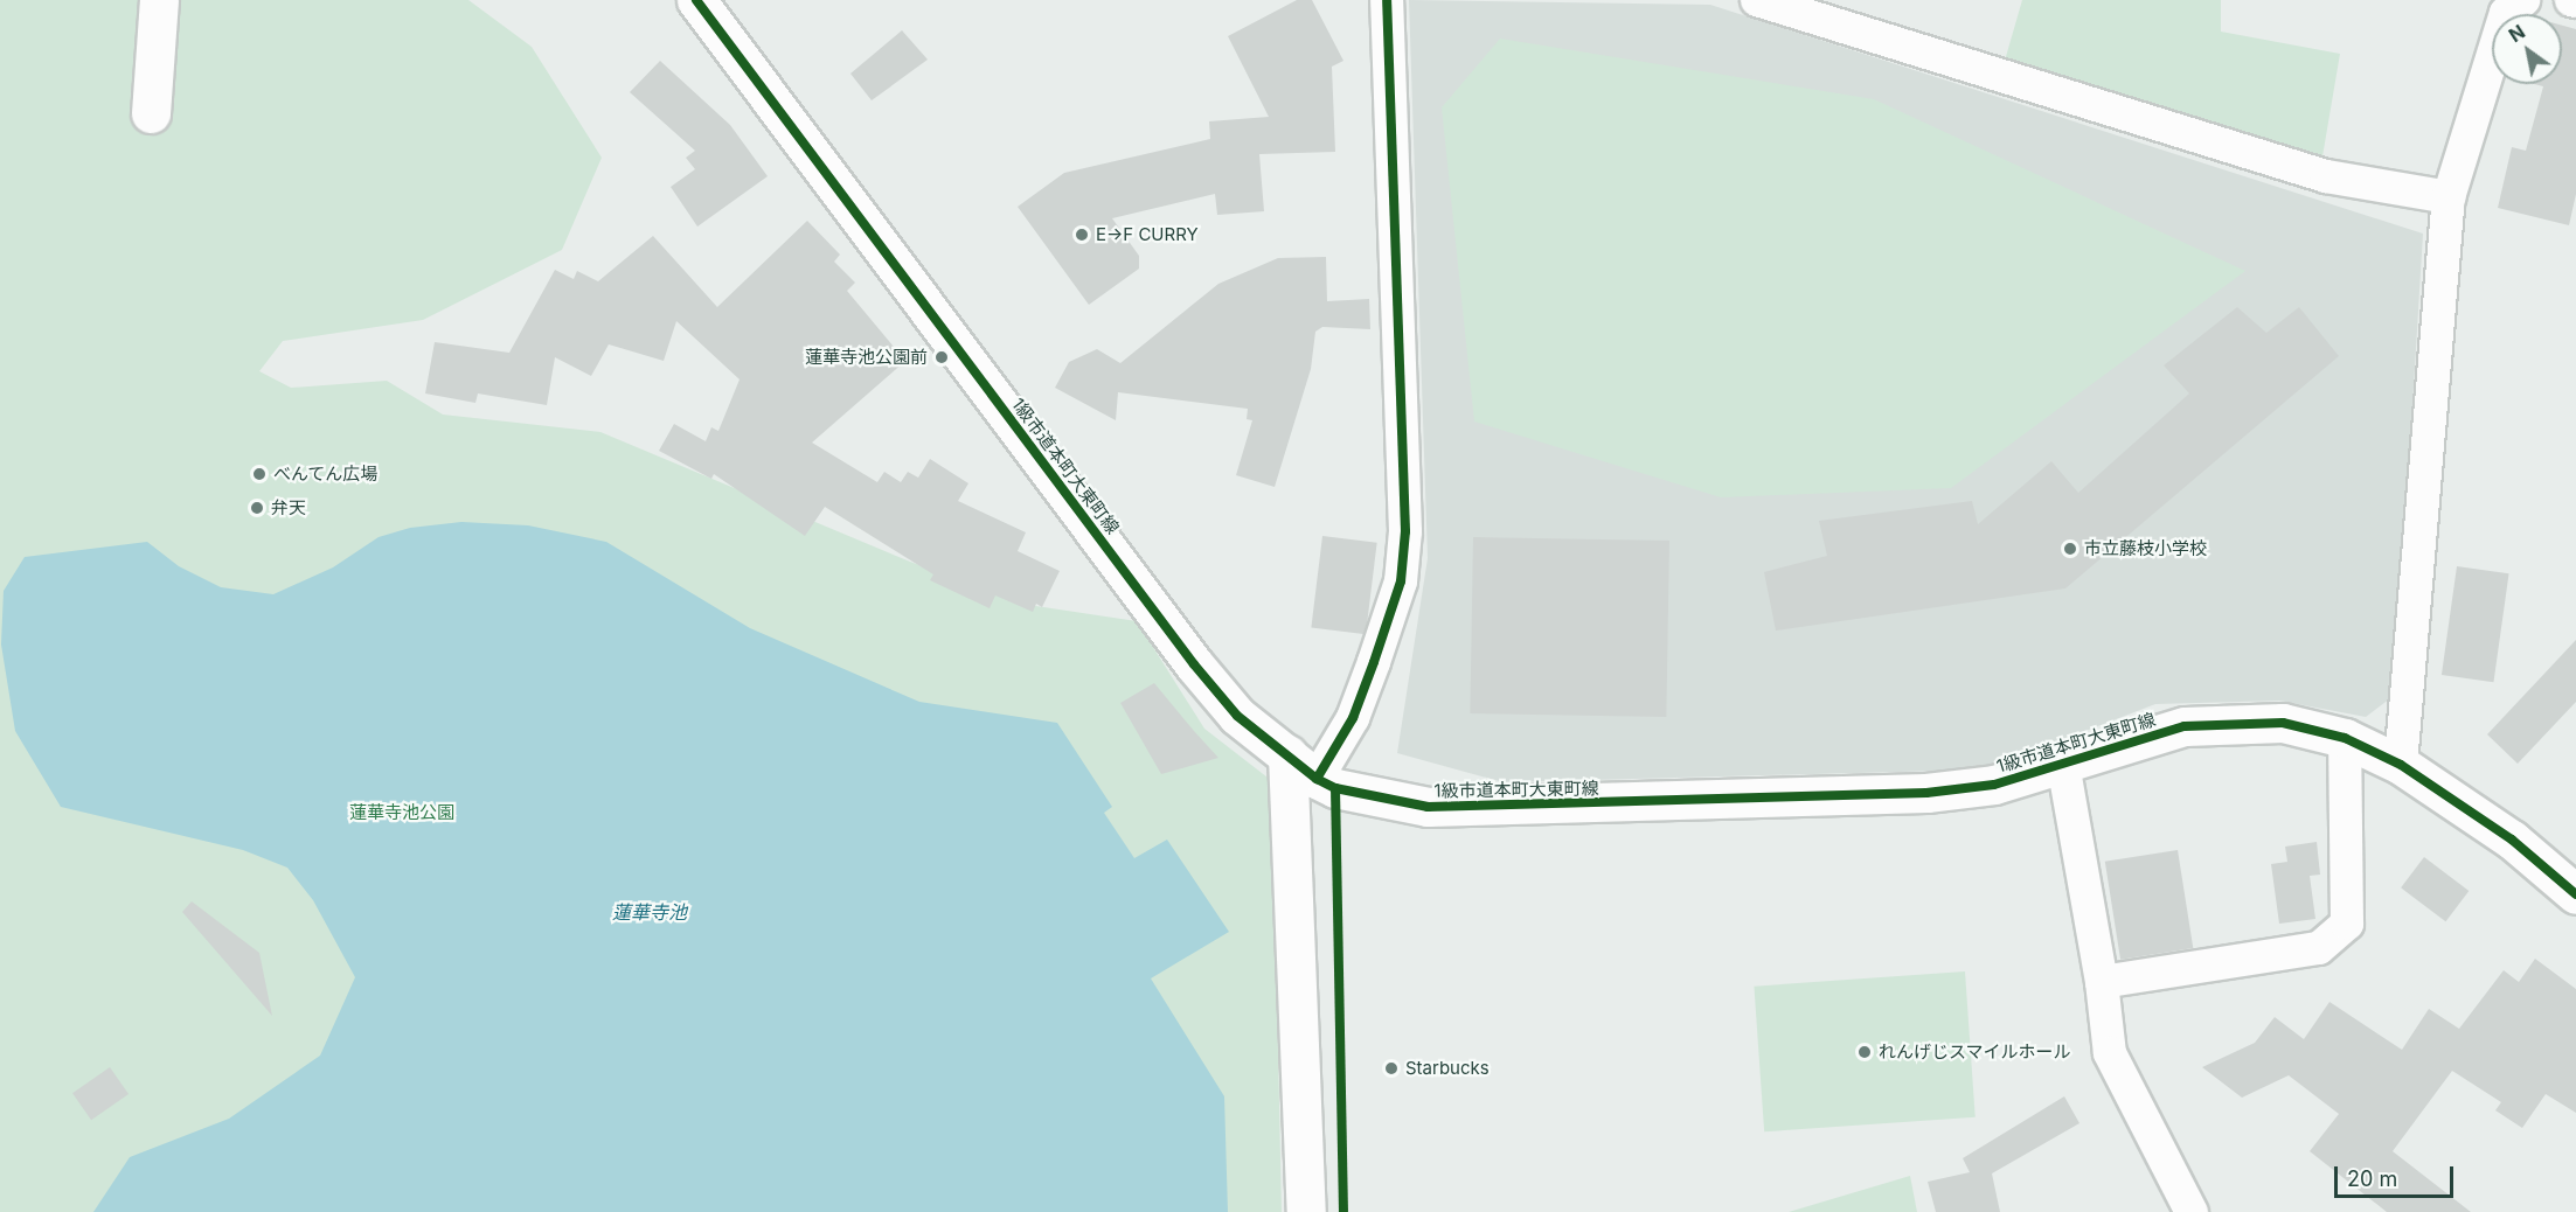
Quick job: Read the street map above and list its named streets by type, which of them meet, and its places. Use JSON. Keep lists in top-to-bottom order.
{
  "streets": {
    "street": ["1級市道本町大東町線"]
  },
  "water": ["蓮華寺池"],
  "parks": ["蓮華寺池公園"],
  "places": [
    "E→F CURRY",
    "蓮華寺池公園前",
    "べんてん広場",
    "弁天",
    "市立藤枝小学校",
    "れんげじスマイルホール",
    "Starbucks"
  ],
  "scale_bar": "20 m",
  "north": "top left"
}
